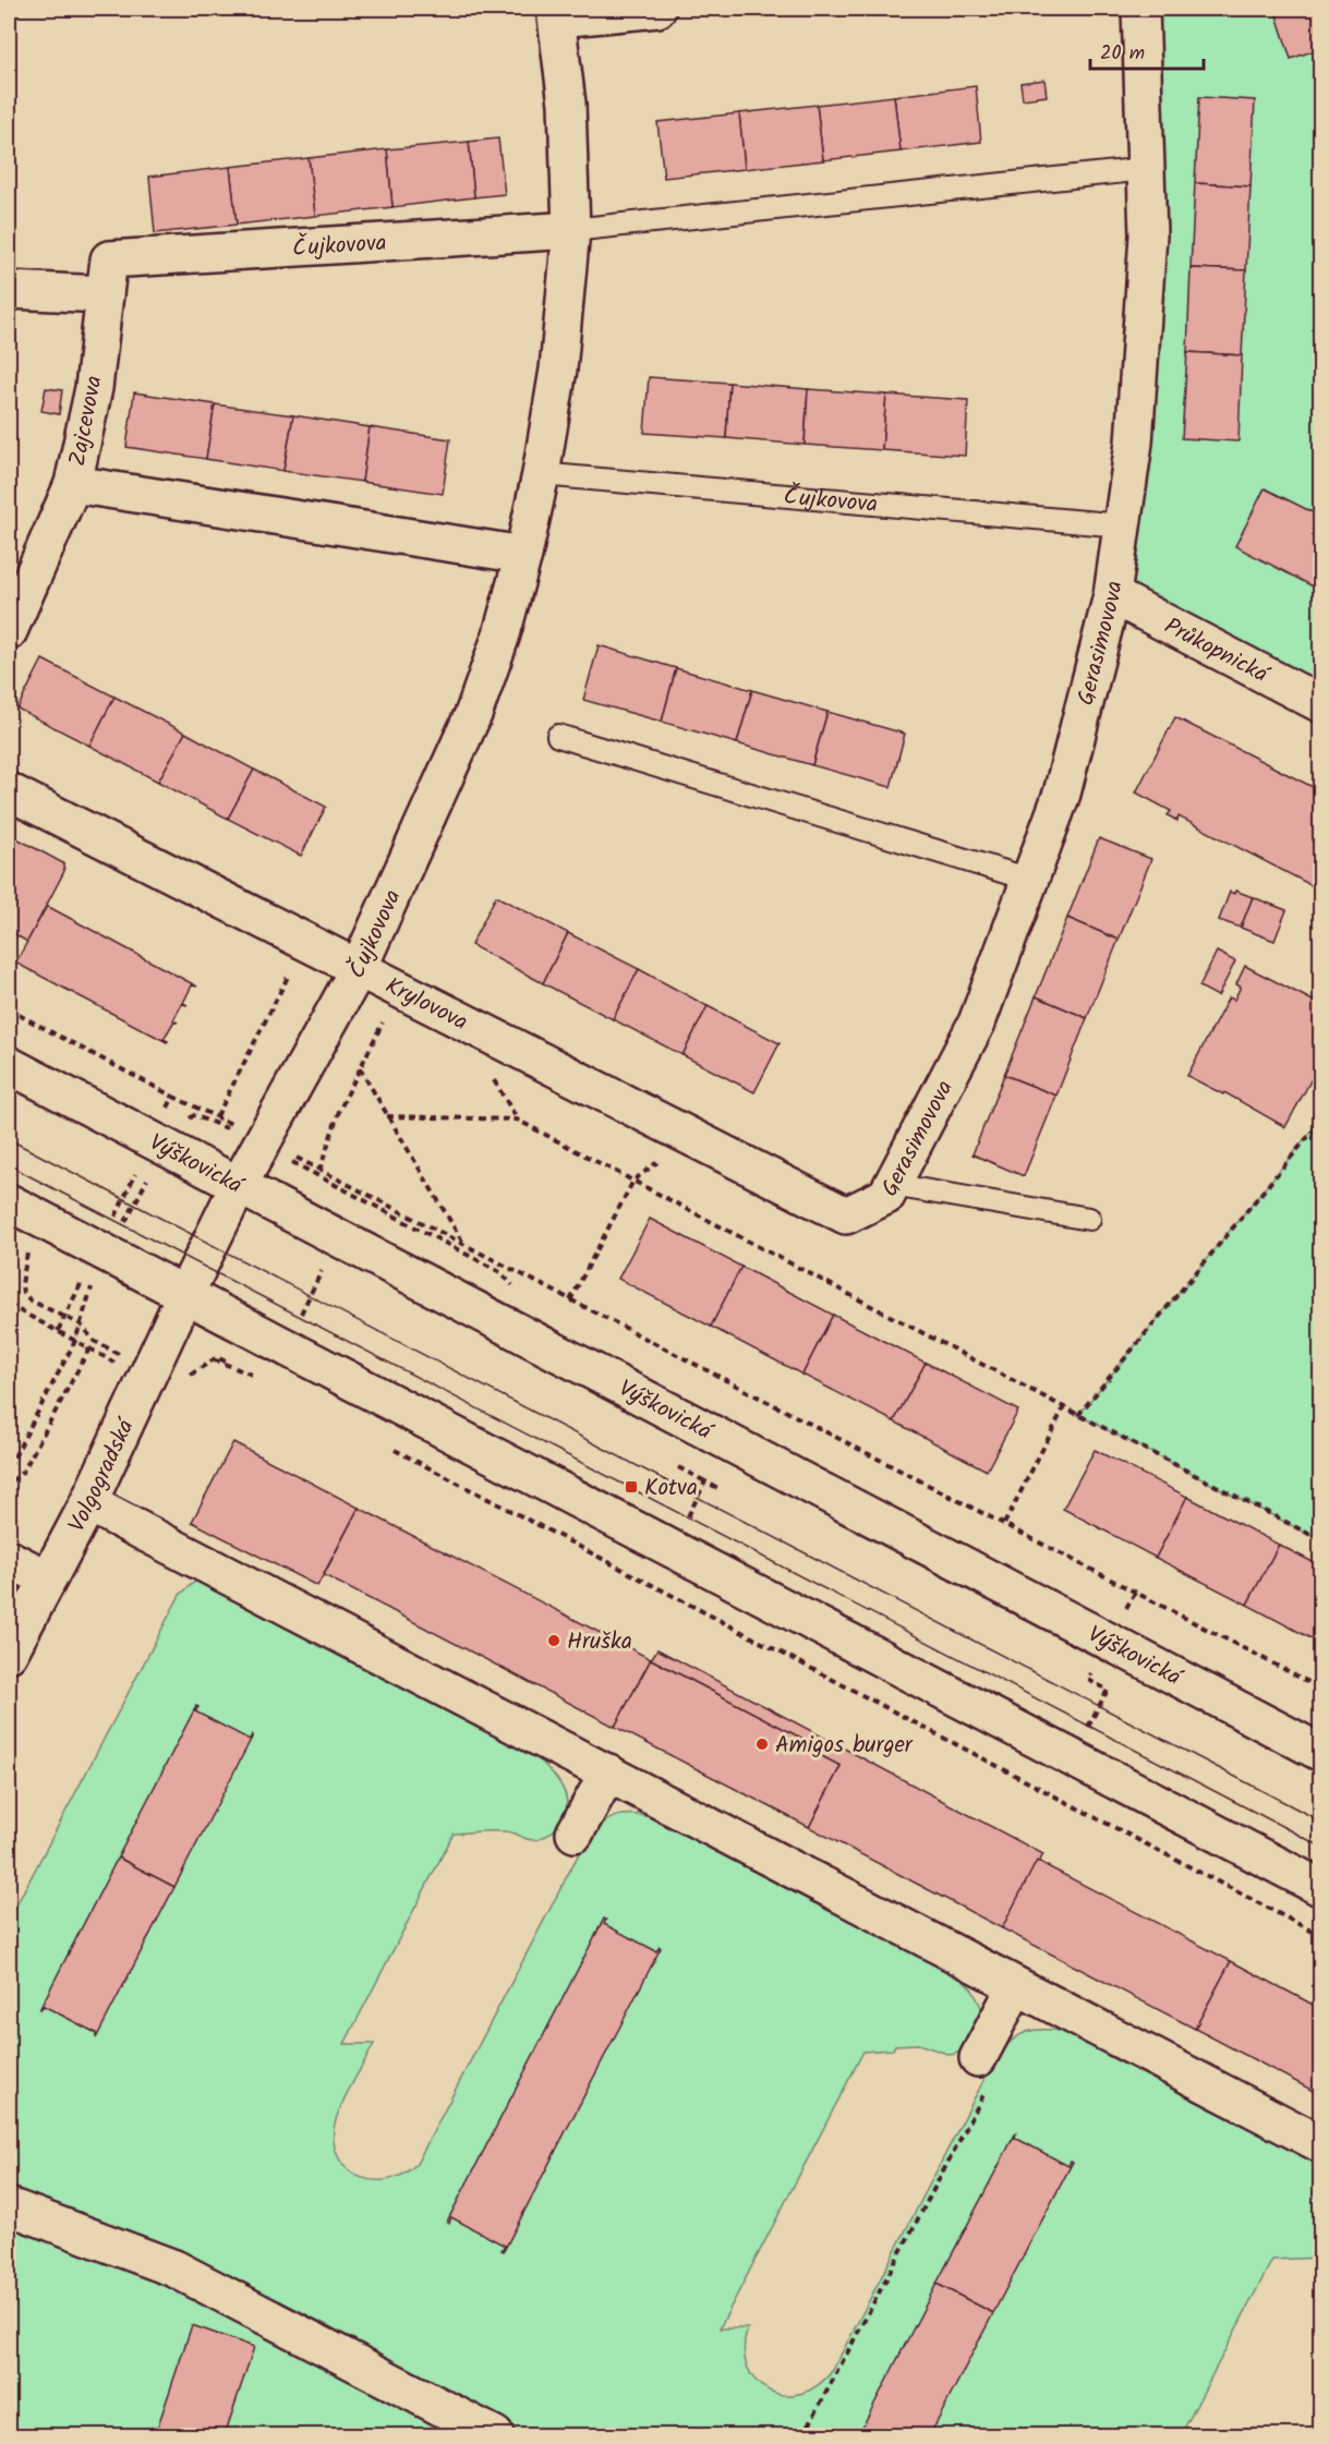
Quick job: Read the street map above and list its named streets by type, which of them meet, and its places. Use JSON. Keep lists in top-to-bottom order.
{
  "streets": {
    "street": [
      "Čujkovova",
      "Zajcevova",
      "Gerasimovova",
      "Průkopnická",
      "Krylovova",
      "Výškovická",
      "Volgogradská"
    ]
  },
  "crossings": [
    ["Čujkovova", "Zajcevova"],
    ["Čujkovova", "Gerasimovova"],
    ["Čujkovova", "Krylovova"],
    ["Čujkovova", "Výškovická"],
    ["Čujkovova", "Volgogradská"],
    ["Gerasimovova", "Průkopnická"],
    ["Gerasimovova", "Krylovova"]
  ],
  "places": {
    "transit": ["Kotva"],
    "other": ["Hruška", "Amigos burger"]
  },
  "scale_bar": "20 m"
}
